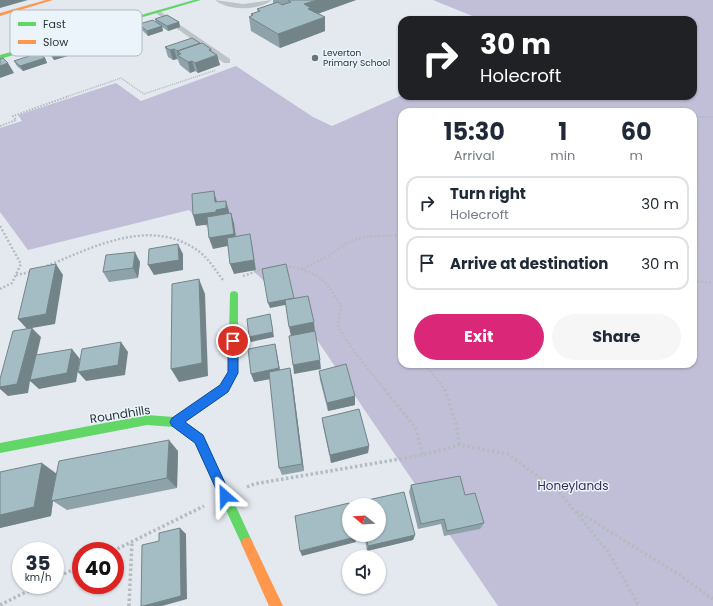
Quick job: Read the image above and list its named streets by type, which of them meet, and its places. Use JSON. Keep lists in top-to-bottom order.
{
  "streets": {
    "street": ["Roundhills"]
  },
  "parks": ["Honeylands"],
  "places": ["Leverton Primary School"],
  "legend": ["Fast", "Slow"],
  "north": "left",
  "page": {
    "turn": ["30 m", "Holecroft"],
    "eta": [
      "15:30",
      "Arrival",
      "1",
      "min",
      "60",
      "m"
    ],
    "list": [
      {
        "name": "Turn right",
        "note": "Holecroft",
        "value": "30 m"
      },
      {
        "name": "Arrive at destination",
        "value": "30 m"
      }
    ],
    "buttons": ["Exit", "Share"],
    "speed": "35 km/h",
    "limit": "40"
  }
}
